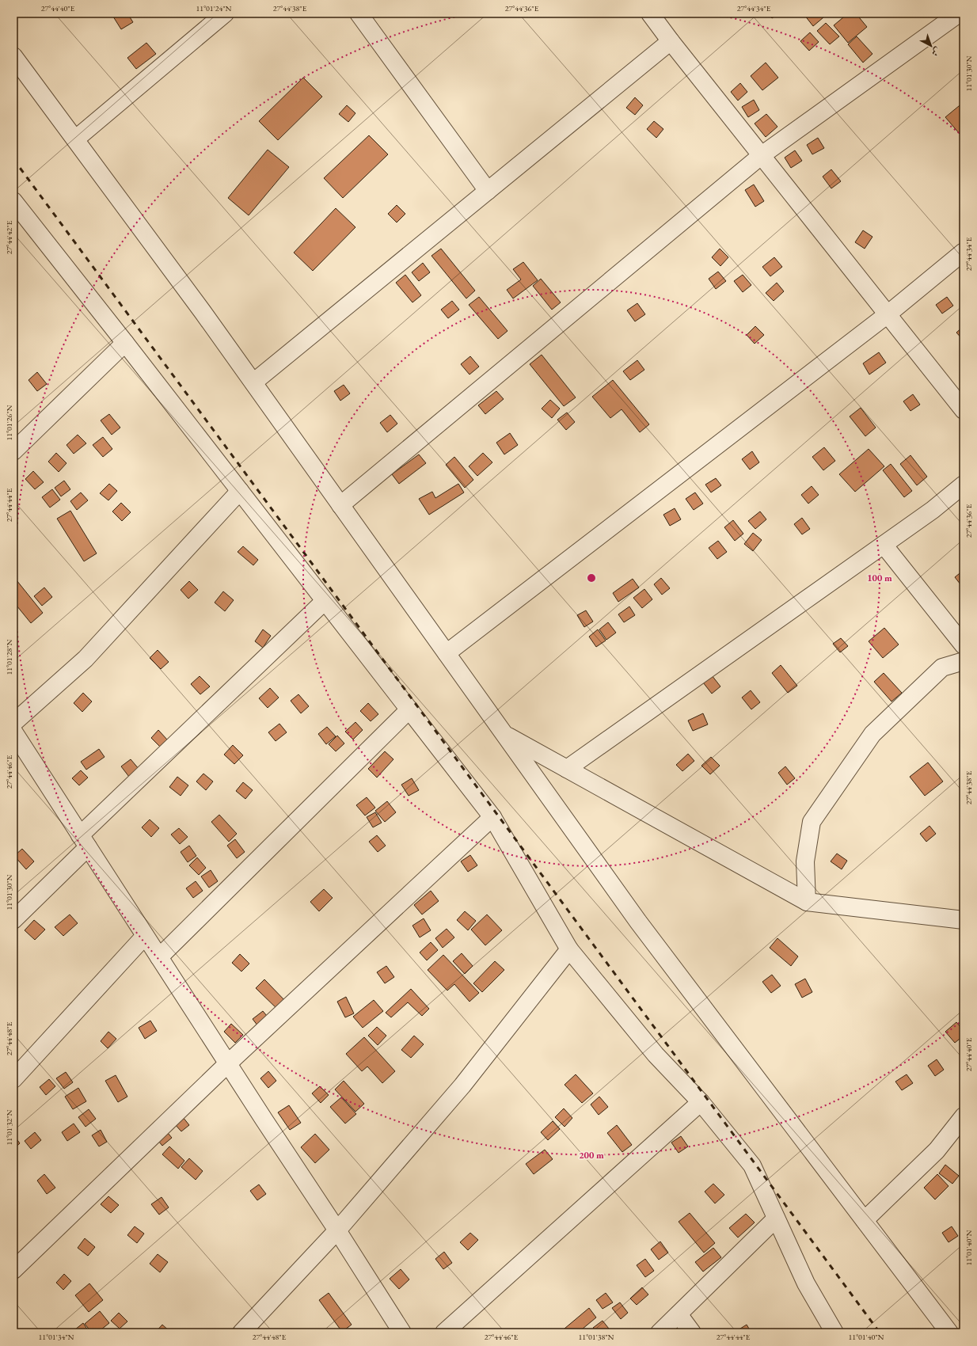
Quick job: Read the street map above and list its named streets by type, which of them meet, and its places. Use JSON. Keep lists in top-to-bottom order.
{
  "north": "bottom right",
  "coordinates": [
    "27°44'40\"E",
    "11°01'24\"N",
    "27°44'38\"E",
    "27°44'36\"E",
    "27°44'34\"E",
    "11°01'30\"N",
    "27°44'42\"E",
    "11°01'26\"N",
    "27°44'44\"E",
    "11°01'28\"N",
    "27°44'46\"E",
    "27°44'48\"E",
    "11°01'32\"N",
    "11°01'40\"N",
    "11°01'34\"N",
    "11°01'38\"N"
  ],
  "rings": ["100 m", "200 m"]
}
